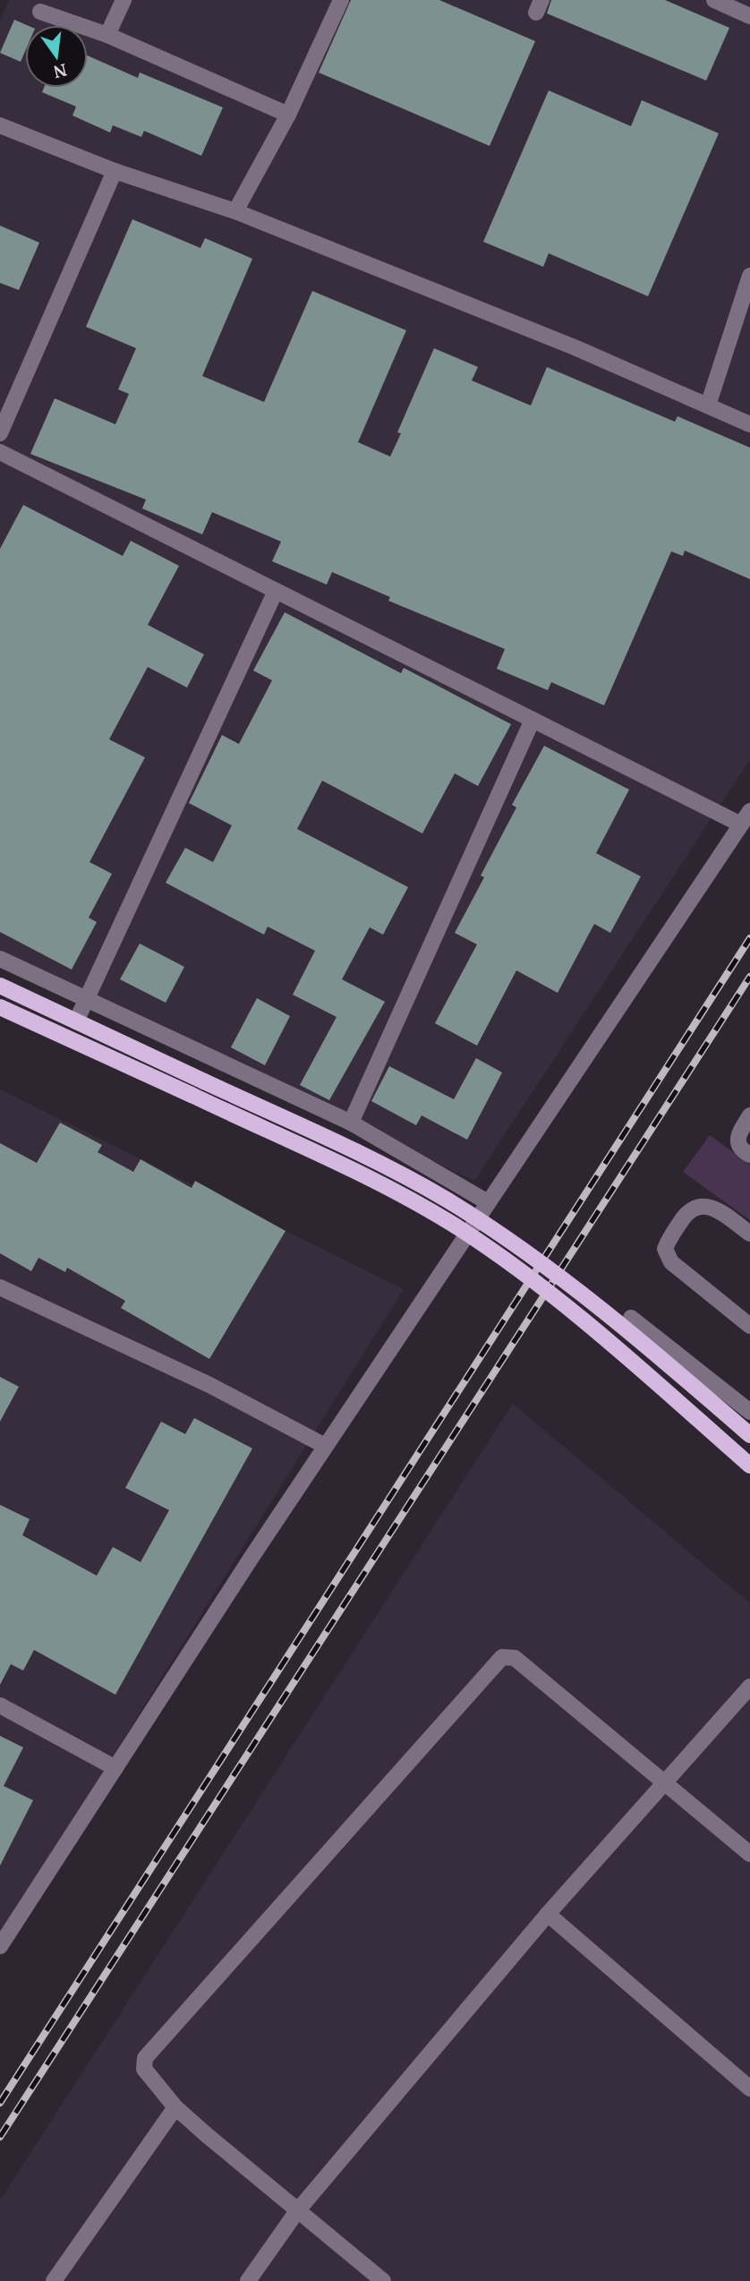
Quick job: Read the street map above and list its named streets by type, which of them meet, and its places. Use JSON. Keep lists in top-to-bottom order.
{
  "north": "bottom"
}
